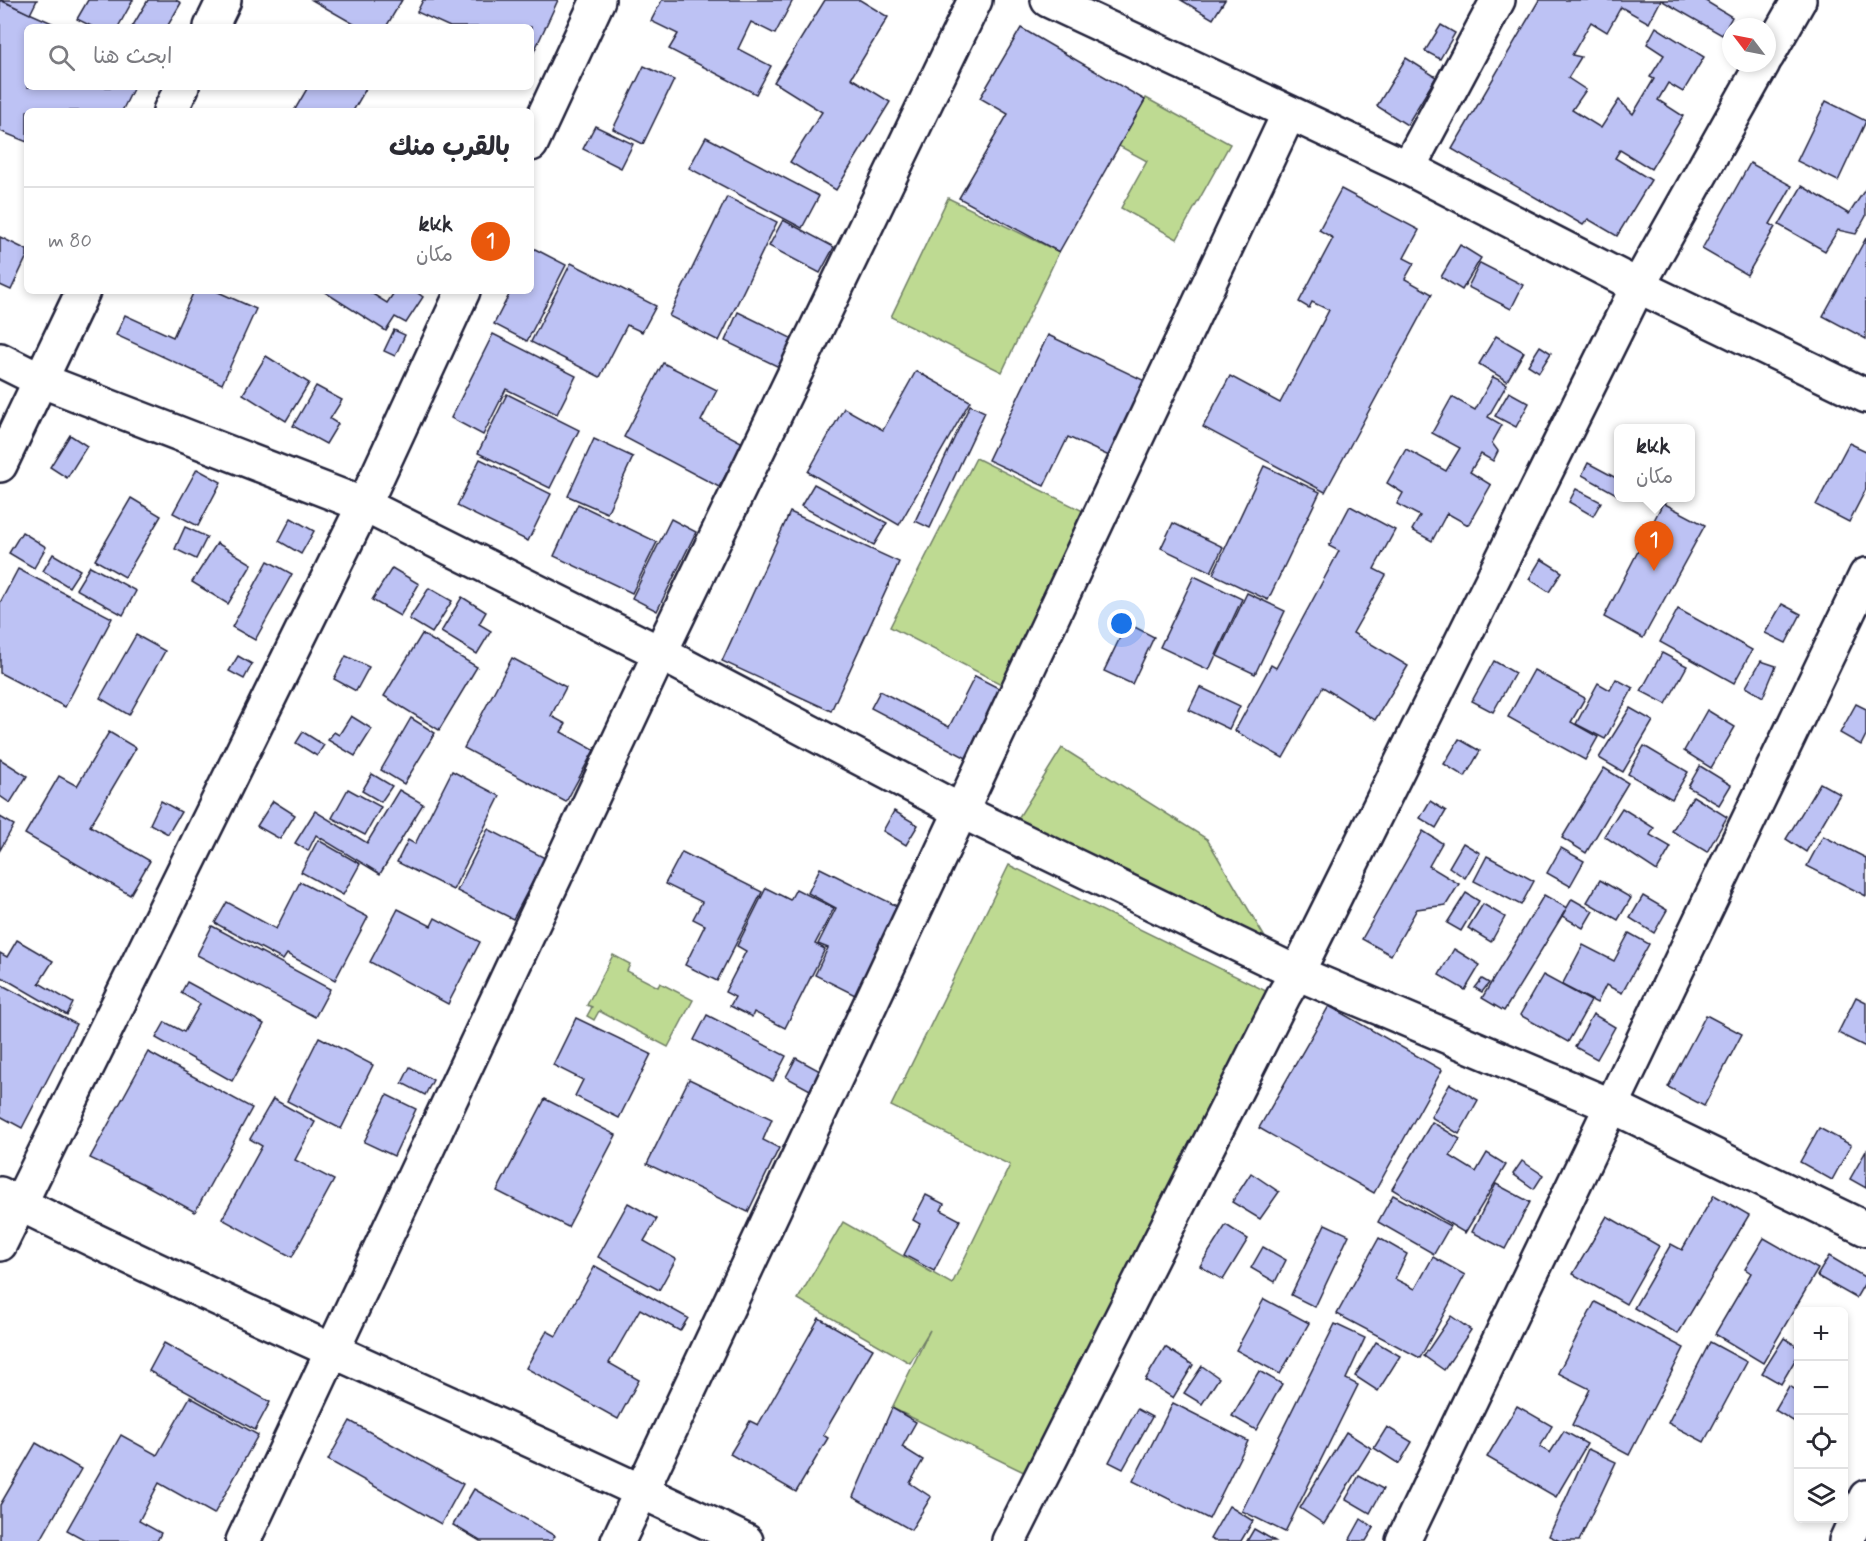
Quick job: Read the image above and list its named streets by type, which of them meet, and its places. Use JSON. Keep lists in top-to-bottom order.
{
  "north": "top left",
  "page": {
    "search": "ابحث هنا",
    "heading": "بالقرب منك",
    "list": [
      {
        "mark": "1",
        "name": "kkk",
        "note": "مكان",
        "value": "80 m"
      }
    ],
    "popup": ["kkk", "مكان"],
    "pins": "1",
    "map_buttons": ["+", "−"]
  }
}
